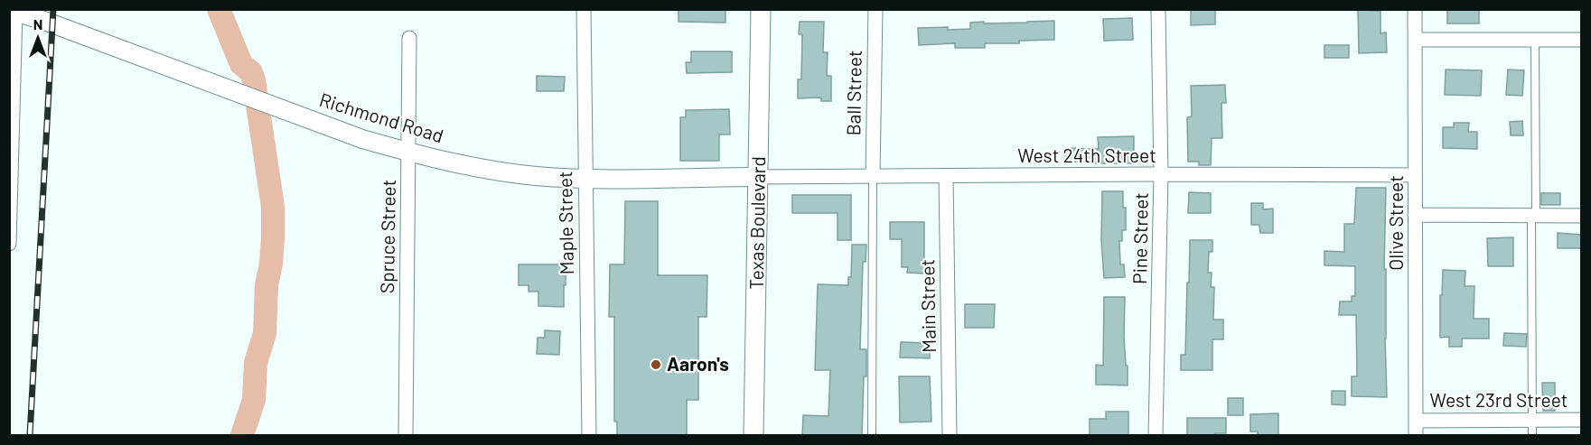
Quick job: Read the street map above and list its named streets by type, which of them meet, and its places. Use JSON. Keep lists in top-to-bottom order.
{
  "streets": {
    "main road": ["Texas Boulevard"],
    "street": [
      "Ball Street",
      "Richmond Road",
      "West 24th Street",
      "Maple Street",
      "Olive Street",
      "Spruce Street",
      "Pine Street",
      "Main Street",
      "West 23rd Street"
    ]
  },
  "crossings": [
    ["Ball Street", "West 24th Street"],
    ["Richmond Road", "West 24th Street"],
    ["Richmond Road", "Maple Street"],
    ["Richmond Road", "Texas Boulevard"],
    ["Richmond Road", "Spruce Street"],
    ["West 24th Street", "Texas Boulevard"],
    ["West 24th Street", "Olive Street"],
    ["West 24th Street", "Pine Street"],
    ["West 24th Street", "Main Street"],
    ["Olive Street", "West 23rd Street"]
  ],
  "places": ["Aaron's"],
  "north": "top"
}
